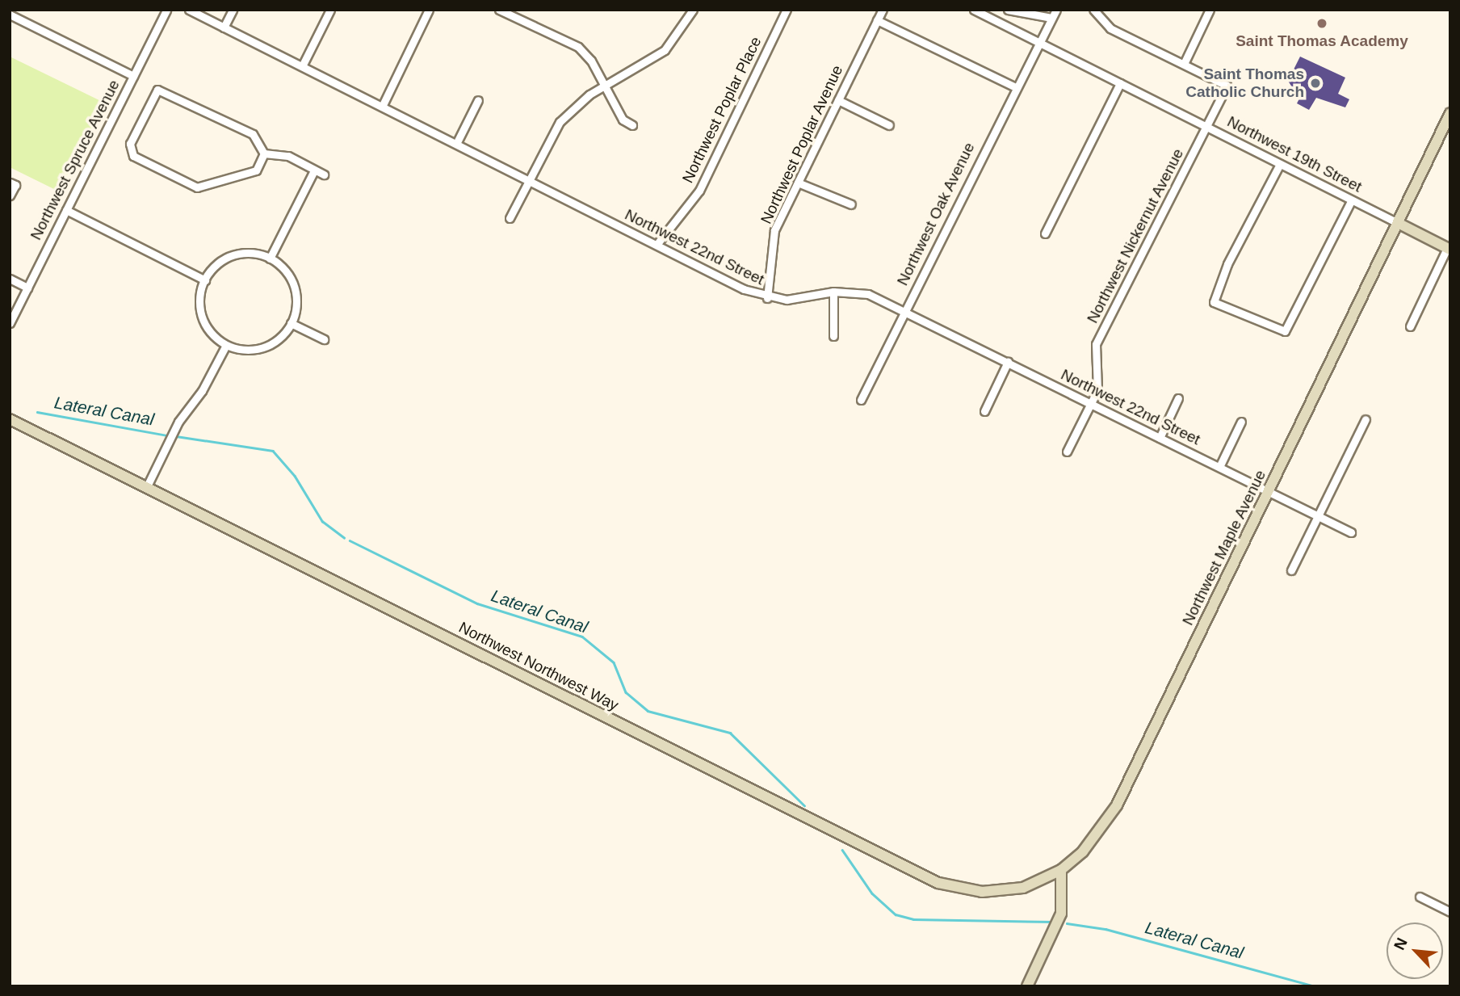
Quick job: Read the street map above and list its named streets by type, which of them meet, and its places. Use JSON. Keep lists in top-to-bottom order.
{
  "streets": {
    "street": [
      "Northwest Poplar Place",
      "Northwest Poplar Avenue",
      "Northwest 19th Street",
      "Northwest Spruce Avenue",
      "Northwest Oak Avenue",
      "Northwest Nickernut Avenue",
      "Northwest 22nd Street",
      "Northwest Maple Avenue",
      "Northwest Northwest Way"
    ]
  },
  "crossings": [
    ["Northwest Poplar Place", "Northwest 22nd Street"],
    ["Northwest Poplar Avenue", "Northwest 22nd Street"],
    ["Northwest 19th Street", "Northwest Oak Avenue"],
    ["Northwest 19th Street", "Northwest Nickernut Avenue"],
    ["Northwest 19th Street", "Northwest Maple Avenue"],
    ["Northwest Oak Avenue", "Northwest 22nd Street"],
    ["Northwest Nickernut Avenue", "Northwest 22nd Street"],
    ["Northwest 22nd Street", "Northwest Maple Avenue"],
    ["Northwest Maple Avenue", "Northwest Northwest Way"]
  ],
  "water": ["Lateral Canal"],
  "places": ["Saint Thomas Academy", "Saint Thomas Catholic Church"],
  "north": "top left"
}
